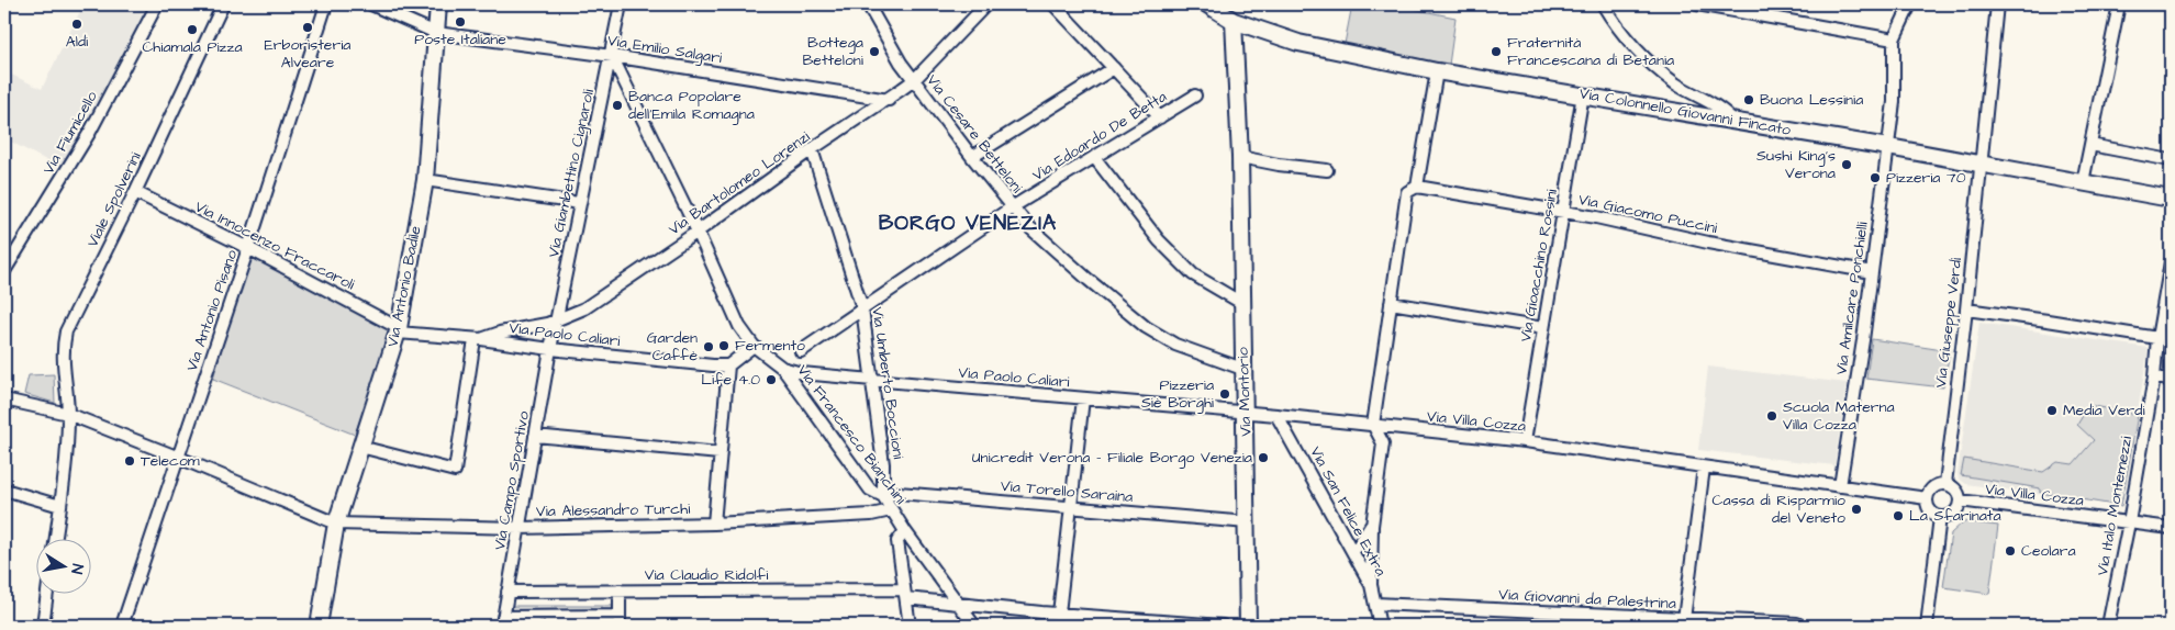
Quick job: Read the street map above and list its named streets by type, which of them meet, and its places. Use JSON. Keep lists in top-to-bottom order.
{
  "streets": {
    "street": [
      "Via Emilio Salgari",
      "Via Colonnello Giovanni Fincato",
      "Via Fiumicello",
      "Via Cesare Betteloni",
      "Via Edoardo De Betta",
      "Via Giambettino Cignaroli",
      "Via Bartolomeo Lorenzi",
      "Viale Spolverini",
      "Via Giacomo Puccini",
      "Via Innocenzo Fraccaroli",
      "Via Gioacchino Rossini",
      "Via Antonio Badile",
      "Via Amilcare Ponchielli",
      "Via Antonio Pisano",
      "Via Giuseppe Verdi",
      "Via Paolo Caliari",
      "Via Umberto Boccioni",
      "Via Montorio",
      "Via Villa Cozza",
      "Via Francesco Bianchini",
      "Via Campo Sportivo",
      "Via Torello Saraina",
      "Via Italo Montemezzi",
      "Via Alessandro Turchi",
      "Via San Felice Extra",
      "Via Claudio Ridolfi",
      "Via Giovanni da Palestrina"
    ]
  },
  "crossings": [
    ["Via Emilio Salgari", "Via Giambettino Cignaroli"],
    ["Via Emilio Salgari", "Via Bartolomeo Lorenzi"],
    ["Via Emilio Salgari", "Via Antonio Badile"],
    ["Via Colonnello Giovanni Fincato", "Via Gioacchino Rossini"],
    ["Via Colonnello Giovanni Fincato", "Via Amilcare Ponchielli"],
    ["Via Colonnello Giovanni Fincato", "Via Giuseppe Verdi"],
    ["Via Colonnello Giovanni Fincato", "Via Montorio"],
    ["Via Cesare Betteloni", "Via Edoardo De Betta"],
    ["Via Cesare Betteloni", "Via Bartolomeo Lorenzi"],
    ["Via Cesare Betteloni", "Via Montorio"],
    ["Via Edoardo De Betta", "Via Umberto Boccioni"],
    ["Via Giambettino Cignaroli", "Via Bartolomeo Lorenzi"],
    ["Via Giambettino Cignaroli", "Via Paolo Caliari"],
    ["Via Giambettino Cignaroli", "Via Campo Sportivo"],
    ["Via Bartolomeo Lorenzi", "Via Paolo Caliari"],
    ["Via Bartolomeo Lorenzi", "Via Umberto Boccioni"],
    ["Viale Spolverini", "Via Innocenzo Fraccaroli"],
    ["Via Giacomo Puccini", "Via Gioacchino Rossini"],
    ["Via Giacomo Puccini", "Via Amilcare Ponchielli"],
    ["Via Innocenzo Fraccaroli", "Via Antonio Badile"],
    ["Via Innocenzo Fraccaroli", "Via Antonio Pisano"],
    ["Via Innocenzo Fraccaroli", "Via Paolo Caliari"],
    ["Via Gioacchino Rossini", "Via Villa Cozza"],
    ["Via Antonio Badile", "Via Paolo Caliari"],
    ["Via Antonio Badile", "Via Alessandro Turchi"],
    ["Via Amilcare Ponchielli", "Via Villa Cozza"],
    ["Via Giuseppe Verdi", "Via Villa Cozza"],
    ["Via Paolo Caliari", "Via Umberto Boccioni"],
    ["Via Paolo Caliari", "Via Montorio"],
    ["Via Paolo Caliari", "Via Villa Cozza"],
    ["Via Paolo Caliari", "Via Francesco Bianchini"],
    ["Via Paolo Caliari", "Via Campo Sportivo"],
    ["Via Umberto Boccioni", "Via Francesco Bianchini"],
    ["Via Umberto Boccioni", "Via Torello Saraina"],
    ["Via Montorio", "Via Villa Cozza"],
    ["Via Montorio", "Via Torello Saraina"],
    ["Via Villa Cozza", "Via Italo Montemezzi"],
    ["Via Villa Cozza", "Via San Felice Extra"],
    ["Via Francesco Bianchini", "Via Torello Saraina"],
    ["Via Francesco Bianchini", "Via Alessandro Turchi"],
    ["Via Francesco Bianchini", "Via Claudio Ridolfi"],
    ["Via Campo Sportivo", "Via Alessandro Turchi"],
    ["Via Campo Sportivo", "Via Claudio Ridolfi"],
    ["Via San Felice Extra", "Via Giovanni da Palestrina"]
  ],
  "districts": ["BORGO VENEZIA"],
  "places": [
    "Poste Italiane",
    "Aldi",
    "Erboristeria Alveare",
    "Chiamala Pizza",
    "Bottega Betteloni",
    "Fraternità Francescana di Betania",
    "Buona Lessinia",
    "Banca Popolare dell'Emila Romagna",
    "Sushi King's Verona",
    "Pizzeria 70",
    "Fermento",
    "Garden Caffè",
    "Life 4.0",
    "Pizzeria Siè Borghi",
    "Media Verdi",
    "Scuola Materna Villa Cozza",
    "Unicredit Verona - Filiale Borgo Venezia",
    "Telecom",
    "Cassa di Risparmio del Veneto",
    "La Sfarinata",
    "Ceolara"
  ],
  "north": "right"
}
